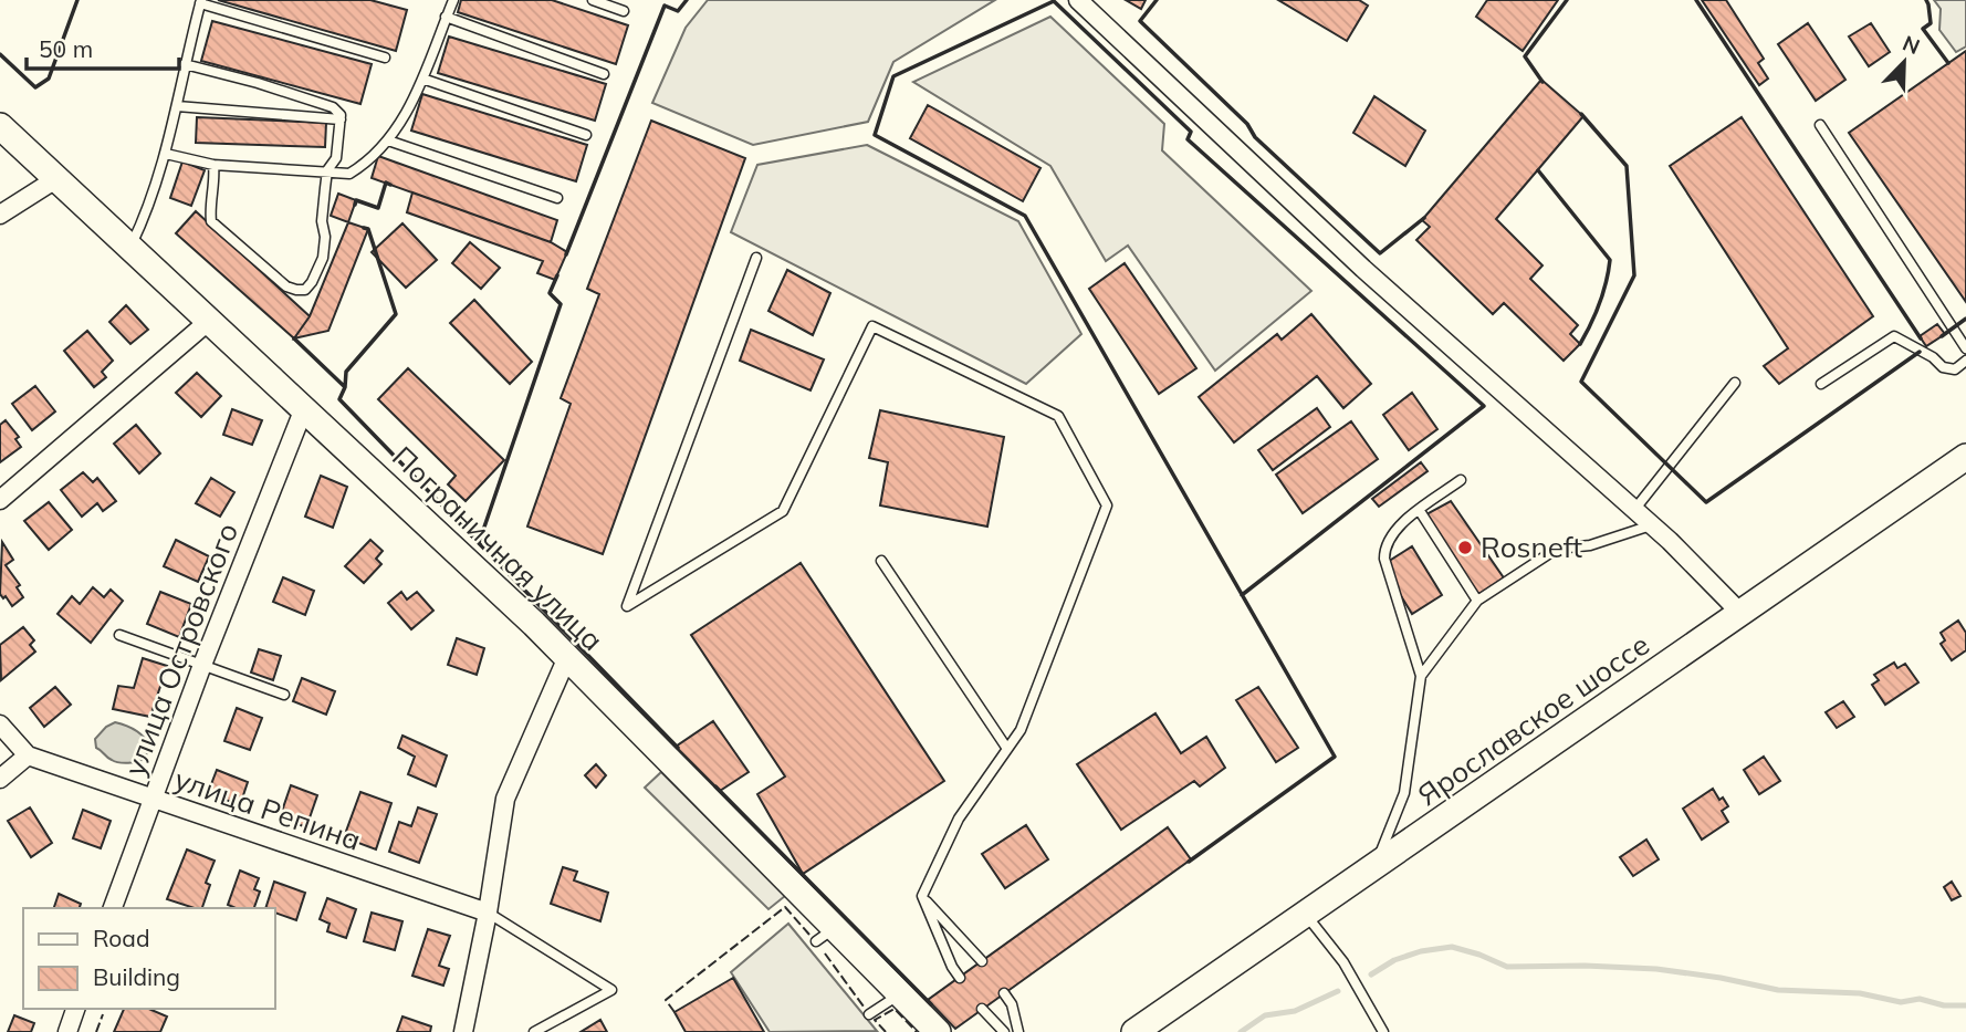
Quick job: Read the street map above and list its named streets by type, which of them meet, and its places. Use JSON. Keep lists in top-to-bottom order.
{
  "streets": {
    "street": [
      "Пограничная улица",
      "улица Островского",
      "Ярославское шоссе",
      "улица Репина"
    ]
  },
  "crossings": [
    ["Пограничная улица", "улица Островского"],
    ["улица Островского", "улица Репина"]
  ],
  "places": ["Rosneft"],
  "legend": ["Road", "Building"],
  "scale_bar": "50 m",
  "north": "top right"
}
